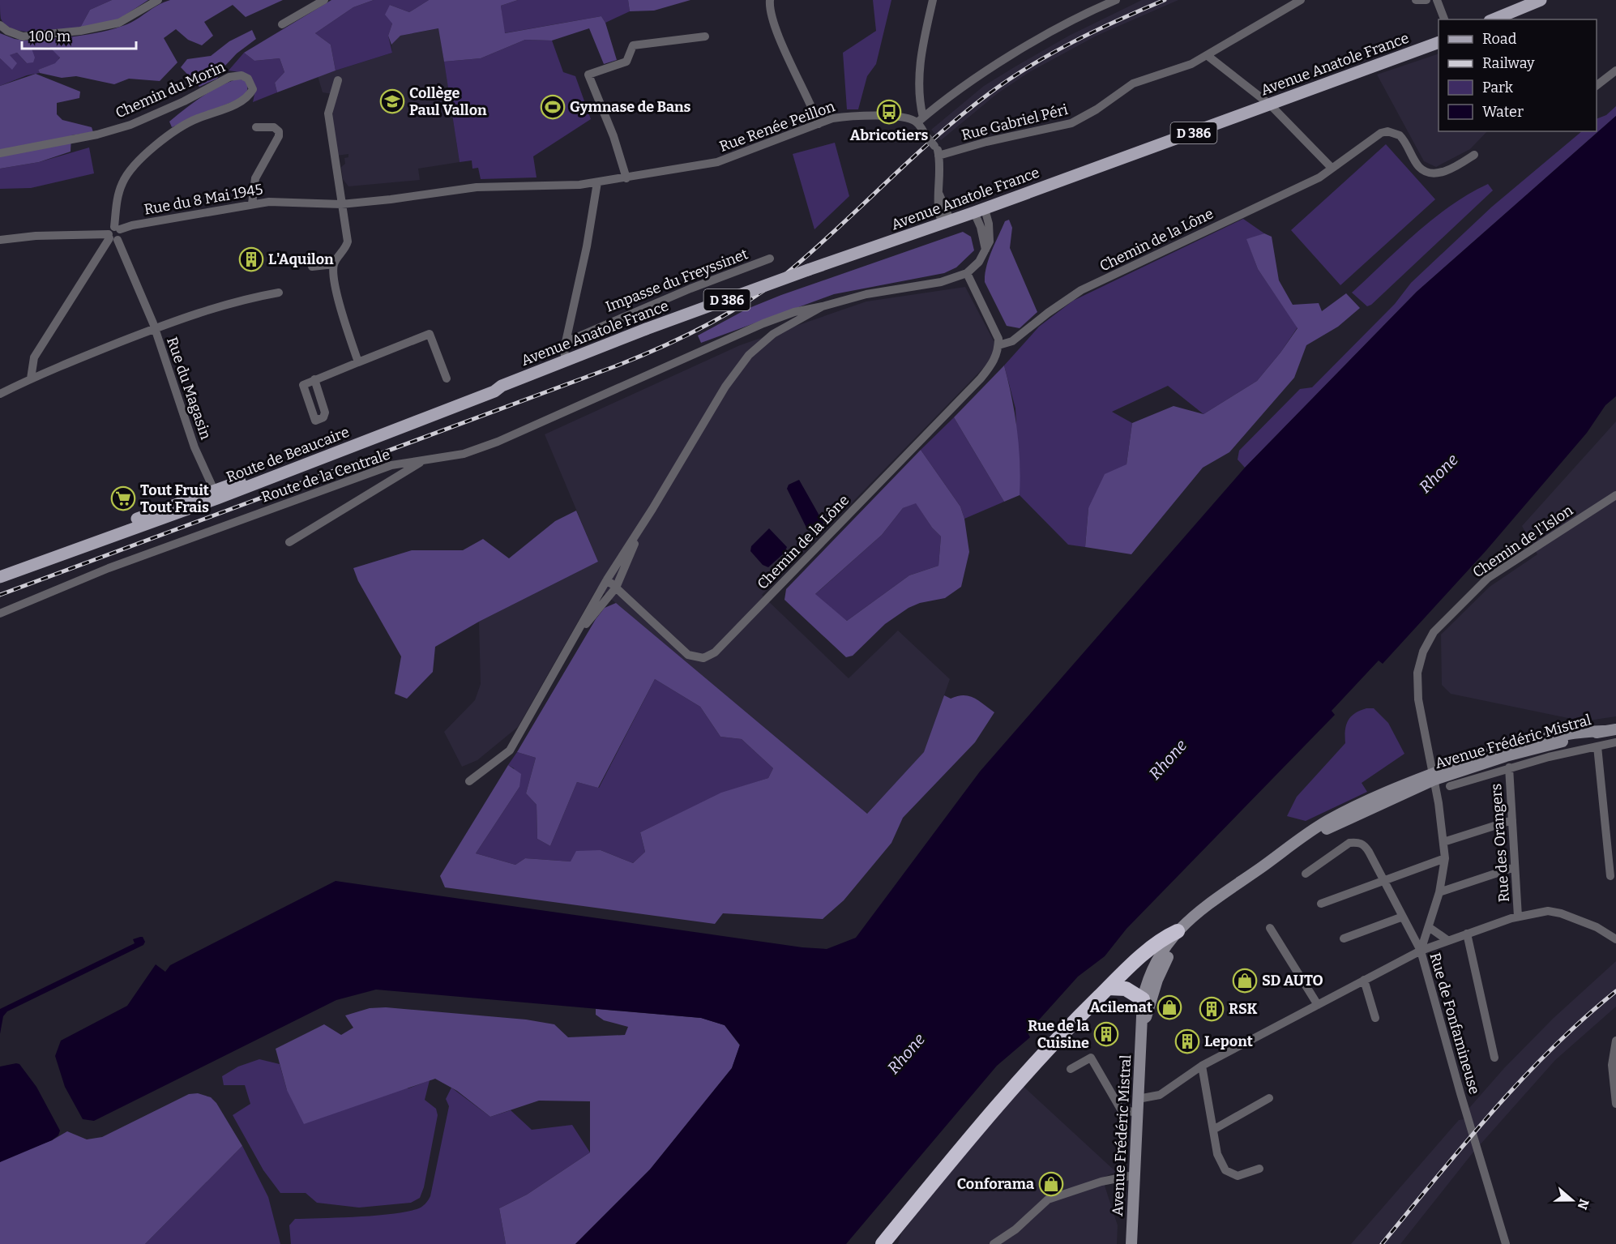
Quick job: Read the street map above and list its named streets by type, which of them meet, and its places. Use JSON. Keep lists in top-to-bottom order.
{
  "streets": {
    "main road": [
      "Avenue Anatole France",
      "D 386",
      "Route de Beaucaire",
      "Avenue Frédéric Mistral"
    ],
    "street": [
      "Chemin du Morin",
      "Rue Gabriel Péri",
      "Rue Renée Peillon",
      "Rue du 8 Mai 1945",
      "Chemin de la Lône",
      "Impasse du Freyssinet",
      "Rue du Magasin",
      "Route de la Centrale",
      "Chemin de l'Islon",
      "Rue des Orangers",
      "Rue de Fonfamineuse"
    ]
  },
  "crossings": [
    ["Avenue Anatole France", "Route de Beaucaire"],
    ["Chemin du Morin", "Rue du 8 Mai 1945"],
    ["Rue Renée Peillon", "Rue du 8 Mai 1945"],
    ["Rue du Magasin", "Route de Beaucaire"],
    ["Chemin de l'Islon", "Avenue Frédéric Mistral"],
    ["Chemin de l'Islon", "Rue de Fonfamineuse"],
    ["Avenue Frédéric Mistral", "Rue de Fonfamineuse"]
  ],
  "water": ["Rhone"],
  "places": {
    "school or university": ["Collège Paul Vallon"],
    "sports": ["Gymnase de Bans"],
    "bus stop": ["Abricotiers"],
    "building": [
      "L'Aquilon",
      "RSK",
      "Rue de la Cuisine",
      "Lepont"
    ],
    "supermarket": ["Tout Fruit Tout Frais"],
    "shop": ["SD AUTO", "Acilemat", "Conforama"]
  },
  "legend": [
    "Road",
    "Railway",
    "Park",
    "Water"
  ],
  "scale_bar": "100 m",
  "north": "right"
}
